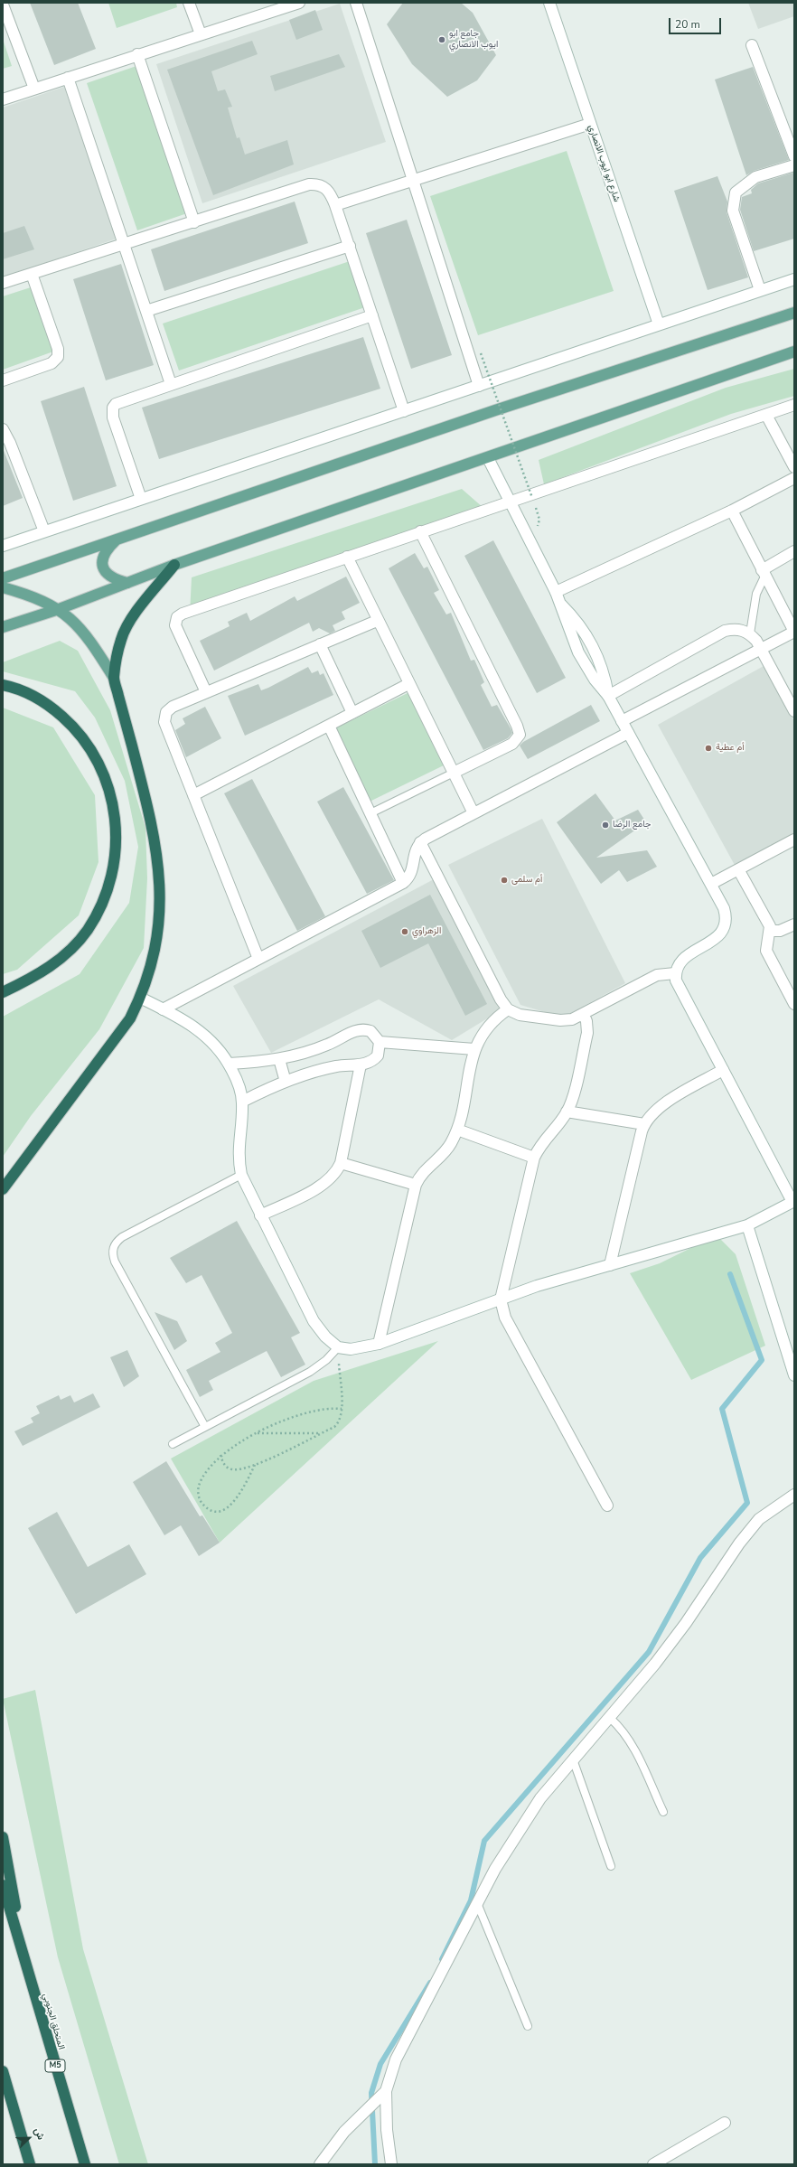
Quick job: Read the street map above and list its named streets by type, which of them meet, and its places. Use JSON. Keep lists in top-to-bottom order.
{
  "streets": {
    "highway": ["المتحلق الجنوبي", "M5"],
    "street": ["شارع ابو ايوب الانصاري"]
  },
  "places": [
    "جامع ابو ايوب الانصاري",
    "أم عطية",
    "جامع الرضا",
    "أم سلمى",
    "الزهراوي"
  ],
  "scale_bar": "20 m",
  "north": "top right"
}
